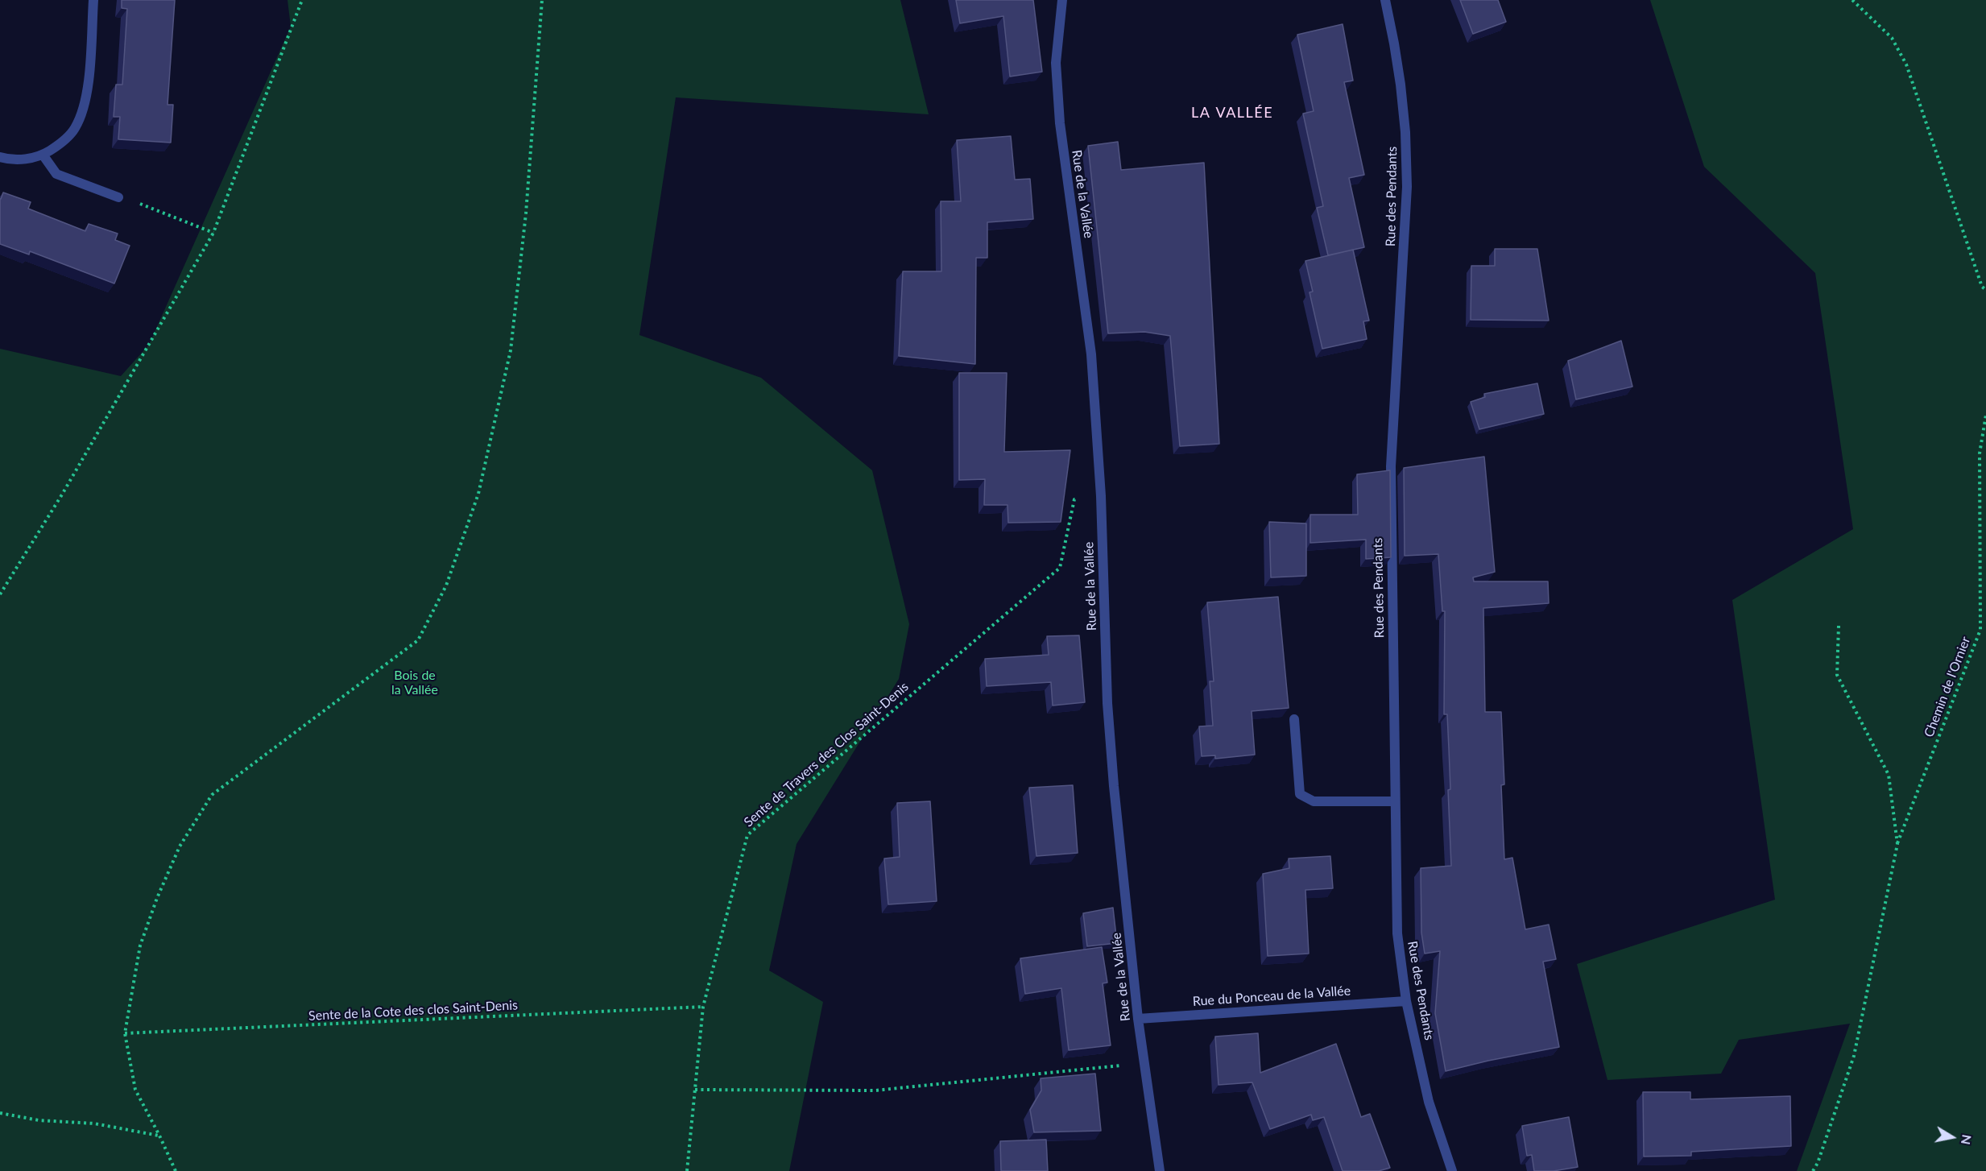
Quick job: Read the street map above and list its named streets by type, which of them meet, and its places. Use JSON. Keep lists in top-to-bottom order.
{
  "streets": {
    "street": ["Rue de la Vallée", "Rue des Pendants", "Rue du Ponceau de la Vallée"],
    "path": ["Chemin de l'Ornier", "Sente de Travers des Clos Saint-Denis", "Sente de la Cote des clos Saint-Denis"]
  },
  "crossings": [
    ["Rue de la Vallée", "Sente de Travers des Clos Saint-Denis"],
    ["Rue de la Vallée", "Rue du Ponceau de la Vallée"],
    ["Rue des Pendants", "Rue du Ponceau de la Vallée"],
    ["Sente de Travers des Clos Saint-Denis", "Sente de la Cote des clos Saint-Denis"]
  ],
  "districts": ["LA VALLÉE"],
  "parks": ["Bois de la Vallée"],
  "north": "right"
}
